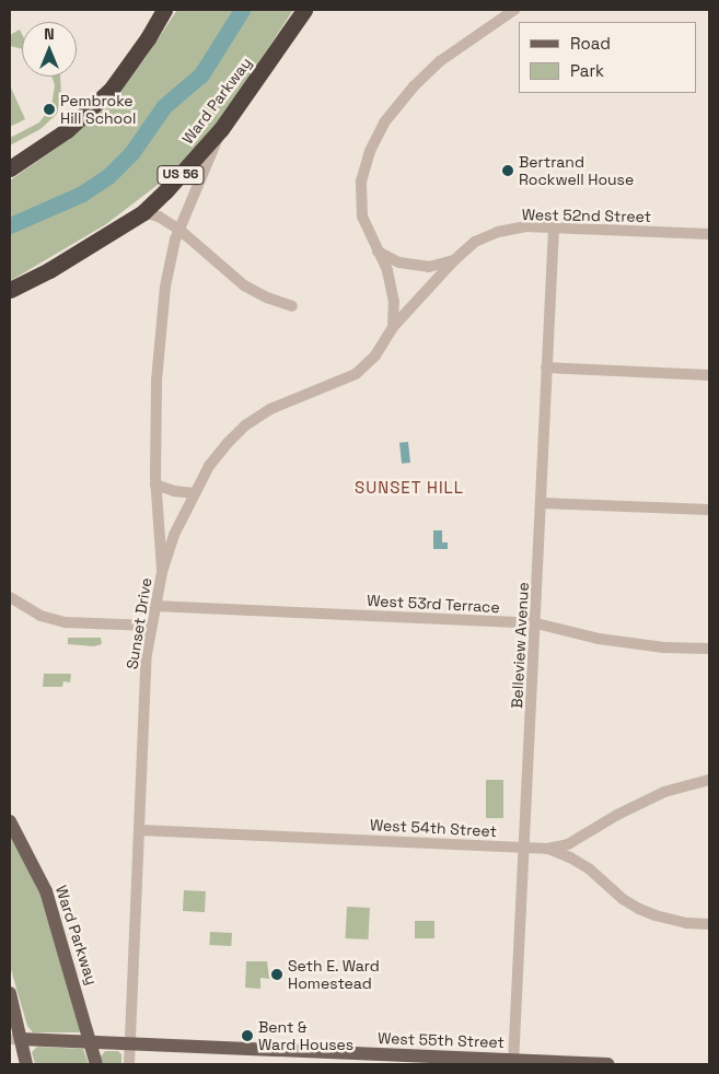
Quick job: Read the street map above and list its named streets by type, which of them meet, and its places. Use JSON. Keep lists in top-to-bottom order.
{
  "streets": {
    "highway": ["Ward Parkway", "US 56"],
    "main road": ["West 55th Street"],
    "street": [
      "West 52nd Street",
      "West 53rd Terrace",
      "Sunset Drive",
      "Belleview Avenue",
      "West 54th Street"
    ]
  },
  "crossings": [
    ["Ward Parkway", "West 55th Street"],
    ["West 52nd Street", "Sunset Drive"],
    ["West 52nd Street", "Belleview Avenue"],
    ["West 53rd Terrace", "Sunset Drive"],
    ["West 53rd Terrace", "Belleview Avenue"],
    ["Sunset Drive", "West 54th Street"],
    ["Sunset Drive", "West 55th Street"],
    ["Belleview Avenue", "West 54th Street"],
    ["Belleview Avenue", "West 55th Street"]
  ],
  "districts": ["SUNSET HILL"],
  "places": [
    "Pembroke Hill School",
    "Bertrand Rockwell House",
    "Seth E. Ward Homestead",
    "Bent & Ward Houses"
  ],
  "legend": ["Road", "Park"],
  "north": "top"
}
